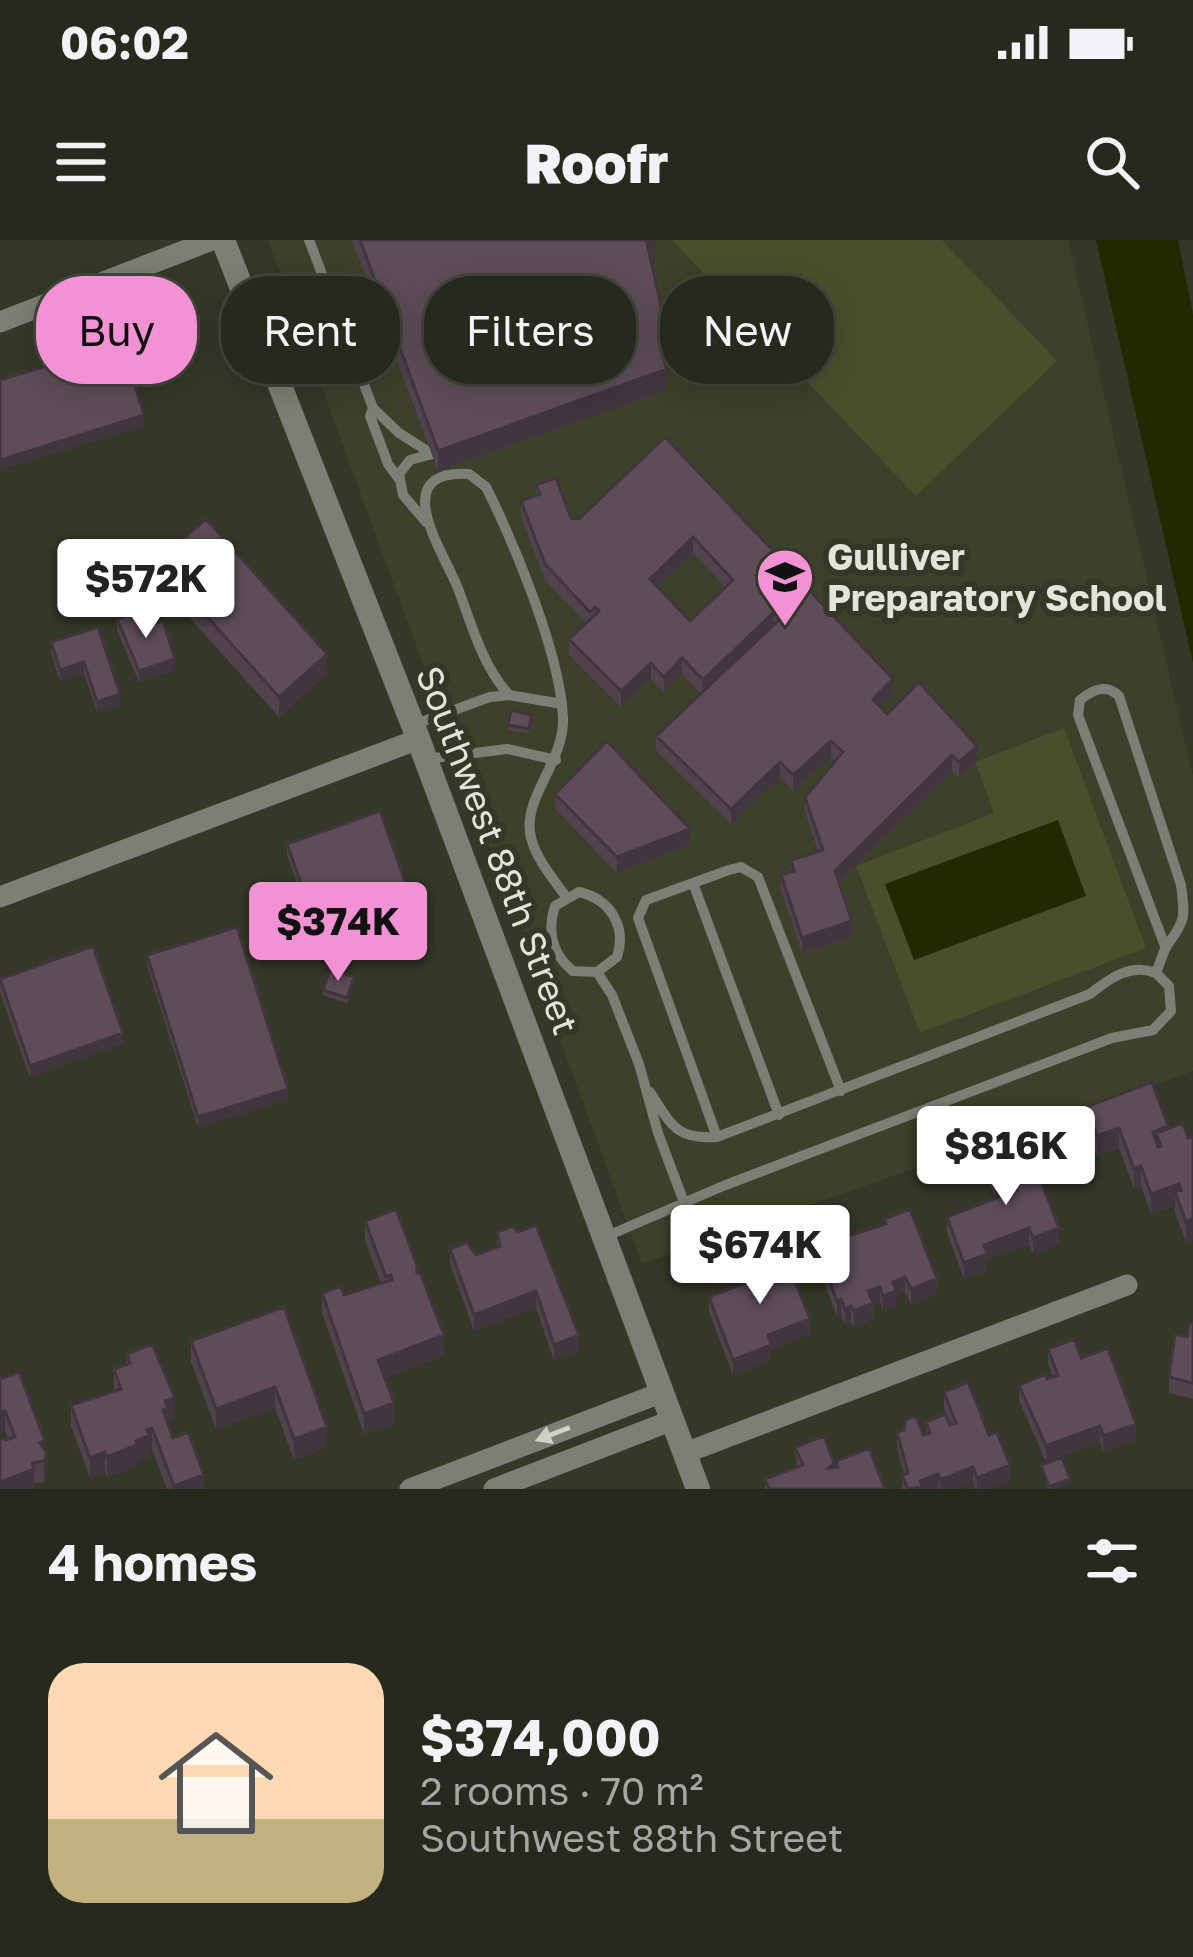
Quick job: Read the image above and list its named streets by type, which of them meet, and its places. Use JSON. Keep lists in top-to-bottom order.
{
  "streets": {
    "street": ["Southwest 88th Street"]
  },
  "places": {
    "school or university": ["Gulliver Preparatory School"]
  },
  "page": {
    "status": "06:02",
    "header": "Roofr",
    "chip": [
      "Buy",
      "Rent",
      "Filters",
      "New"
    ],
    "price": [
      "$572K",
      "$374K",
      "$816K",
      "$674K"
    ],
    "heading": "4 homes",
    "list": [
      {
        "name": "$374,000",
        "note": "2 rooms · 70 m² · Southwest 88th Street"
      }
    ]
  }
}
